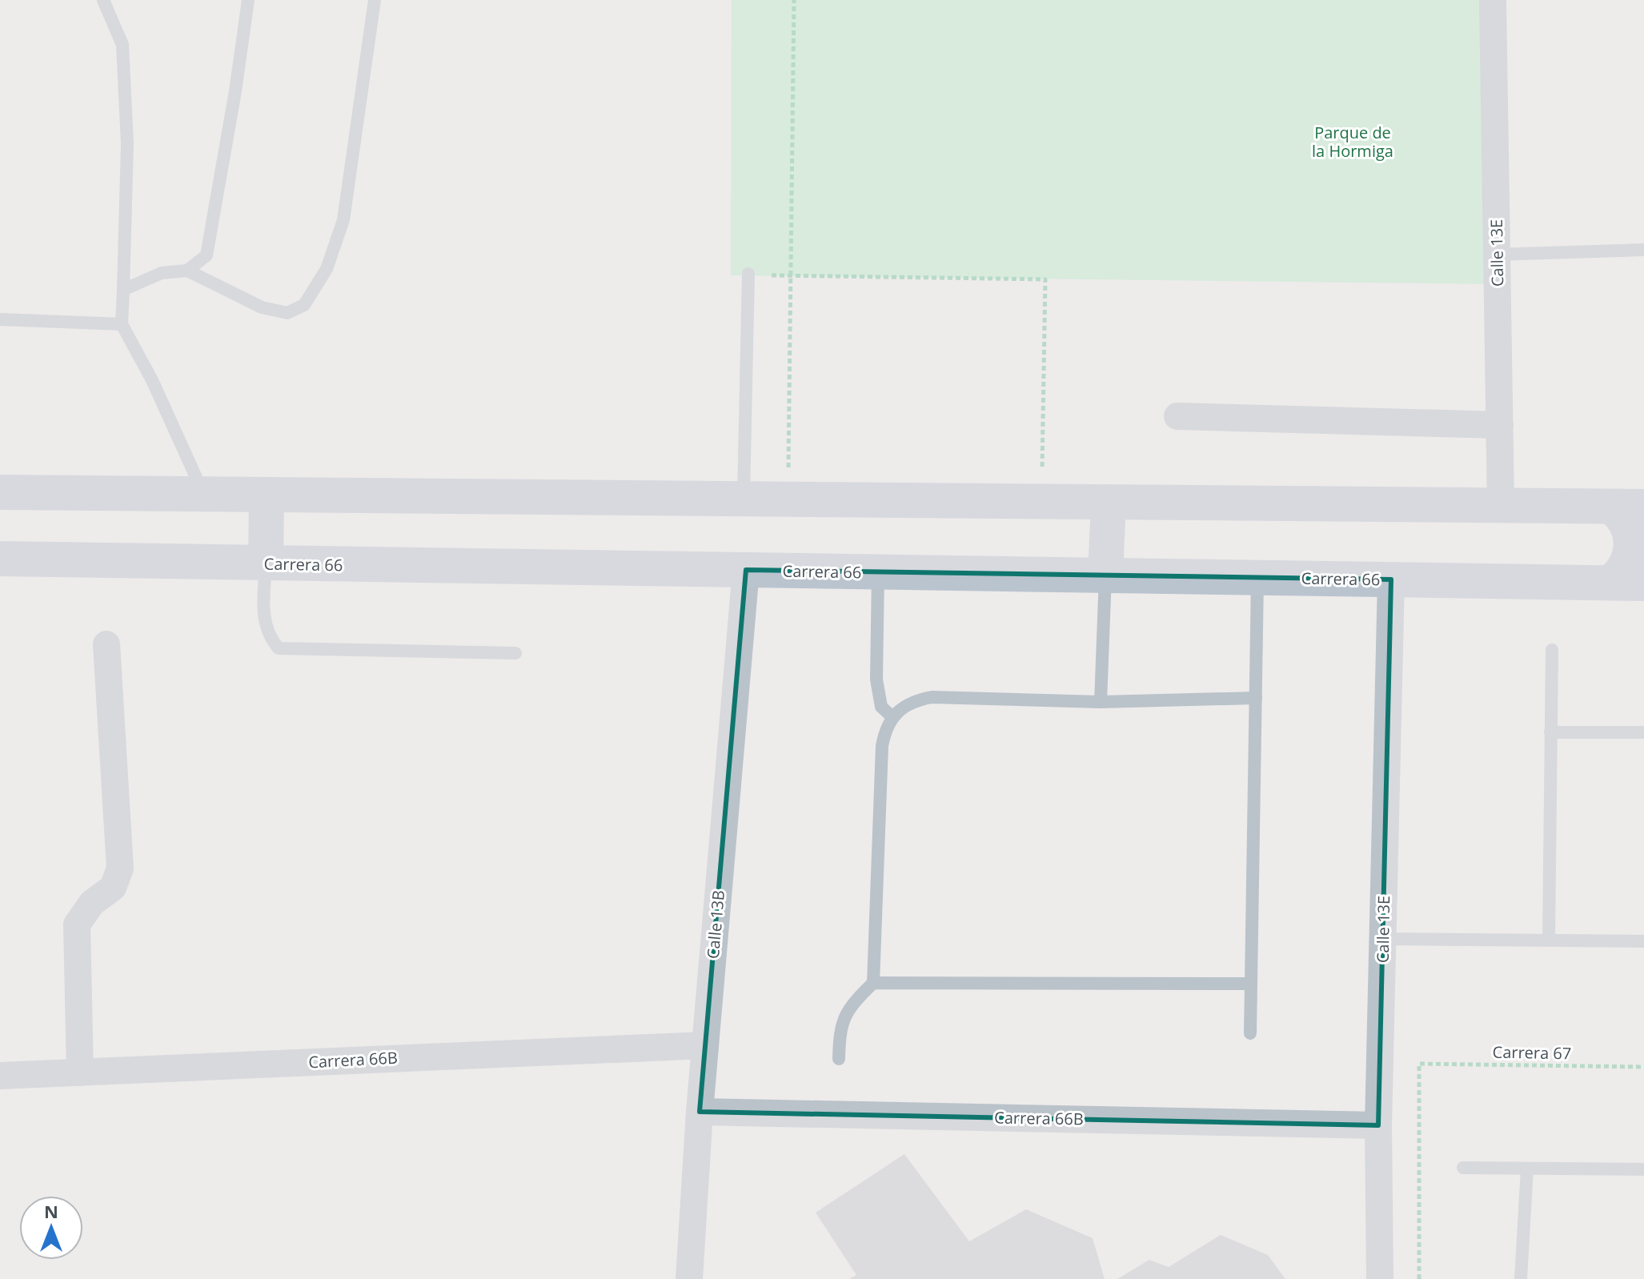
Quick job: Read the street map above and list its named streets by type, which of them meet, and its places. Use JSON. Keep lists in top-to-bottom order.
{
  "streets": {
    "main road": ["Carrera 66"],
    "street": ["Calle 13E", "Calle 13B", "Carrera 66B"],
    "path": ["Carrera 67"]
  },
  "crossings": [
    ["Calle 13E", "Carrera 66"],
    ["Calle 13E", "Carrera 66B"],
    ["Carrera 66", "Calle 13B"],
    ["Calle 13B", "Carrera 66B"]
  ],
  "parks": ["Parque de la Hormiga"],
  "north": "top"
}
